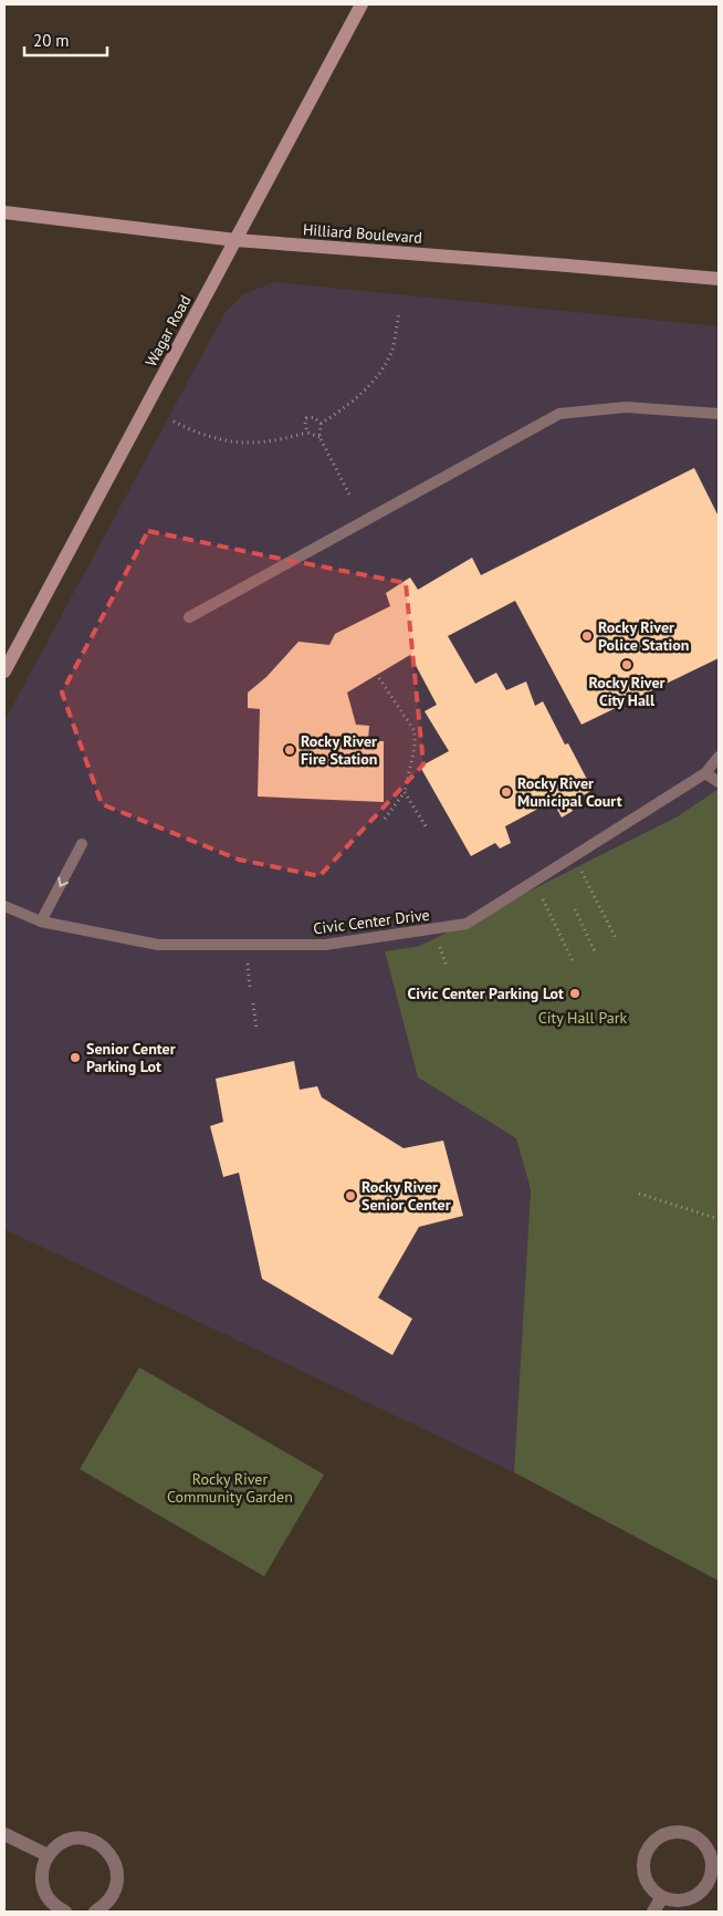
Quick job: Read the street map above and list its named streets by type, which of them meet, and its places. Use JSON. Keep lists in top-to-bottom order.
{
  "streets": {
    "main road": ["Hilliard Boulevard", "Wagar Road"],
    "lane": ["Civic Center Drive"]
  },
  "crossings": [
    ["Hilliard Boulevard", "Wagar Road"]
  ],
  "parks": ["City Hall Park", "Rocky River Community Garden"],
  "places": [
    "Rocky River Police Station",
    "Rocky River City Hall",
    "Rocky River Fire Station",
    "Rocky River Municipal Court",
    "Civic Center Parking Lot",
    "Senior Center Parking Lot",
    "Rocky River Senior Center"
  ],
  "scale_bar": "20 m"
}
